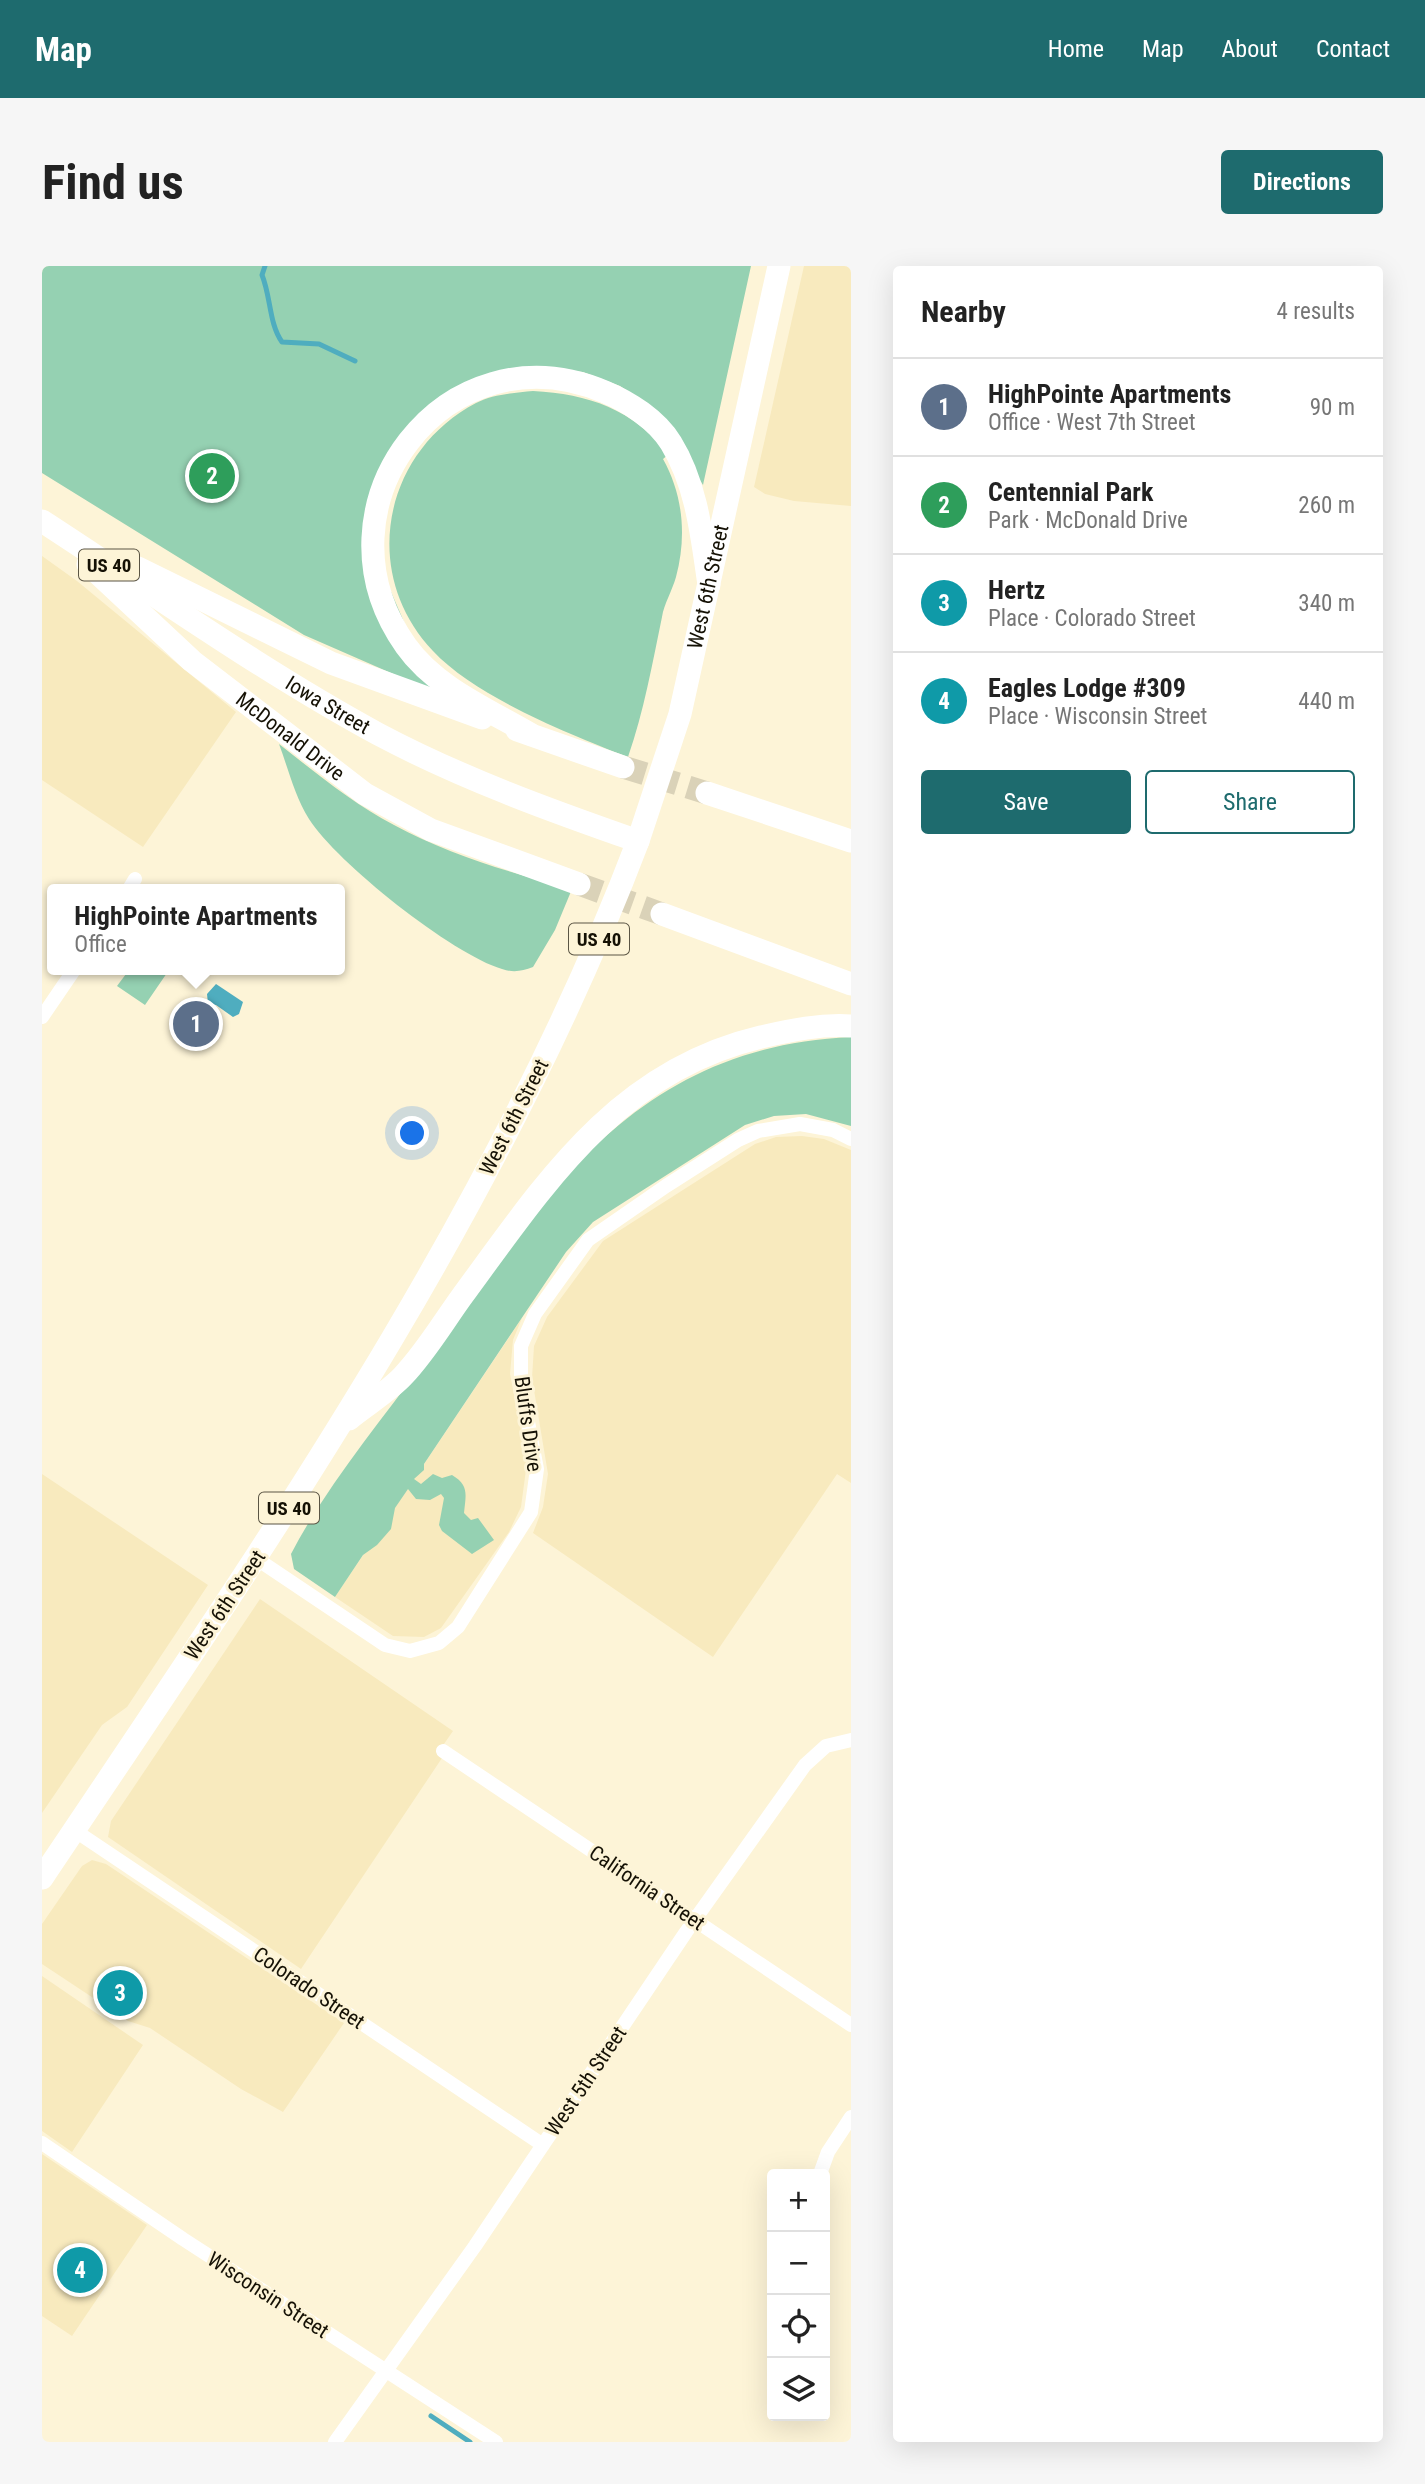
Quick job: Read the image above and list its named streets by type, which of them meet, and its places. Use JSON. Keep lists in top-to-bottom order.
{
  "streets": {
    "main road": [
      "US 40",
      "West 6th Street",
      "Iowa Street",
      "McDonald Drive"
    ],
    "street": [
      "Bluffs Drive",
      "California Street",
      "Colorado Street",
      "West 5th Street",
      "Wisconsin Street"
    ]
  },
  "crossings": [
    ["West 6th Street", "Iowa Street"],
    ["West 6th Street", "Bluffs Drive"],
    ["West 6th Street", "Colorado Street"],
    ["Iowa Street", "McDonald Drive"],
    ["California Street", "West 5th Street"],
    ["Colorado Street", "West 5th Street"],
    ["West 5th Street", "Wisconsin Street"]
  ],
  "page": {
    "header": "Map",
    "nav": [
      "Home",
      "Map",
      "About",
      "Contact"
    ],
    "buttons": [
      "Directions",
      ["Save", "Share"]
    ],
    "title": "Find us",
    "heading": ["Nearby", "4 results"],
    "list": [
      {
        "mark": "1",
        "name": "HighPointe Apartments",
        "note": "Office · West 7th Street",
        "value": "90 m"
      },
      {
        "mark": "2",
        "name": "Centennial Park",
        "note": "Park · McDonald Drive",
        "value": "260 m"
      },
      {
        "mark": "3",
        "name": "Hertz",
        "note": "Place · Colorado Street",
        "value": "340 m"
      },
      {
        "mark": "4",
        "name": "Eagles Lodge #309",
        "note": "Place · Wisconsin Street",
        "value": "440 m"
      }
    ],
    "pins": [
      "2",
      "1",
      "3",
      "4"
    ],
    "popup": ["HighPointe Apartments", "Office"],
    "map_buttons": ["+", "−"]
  }
}
